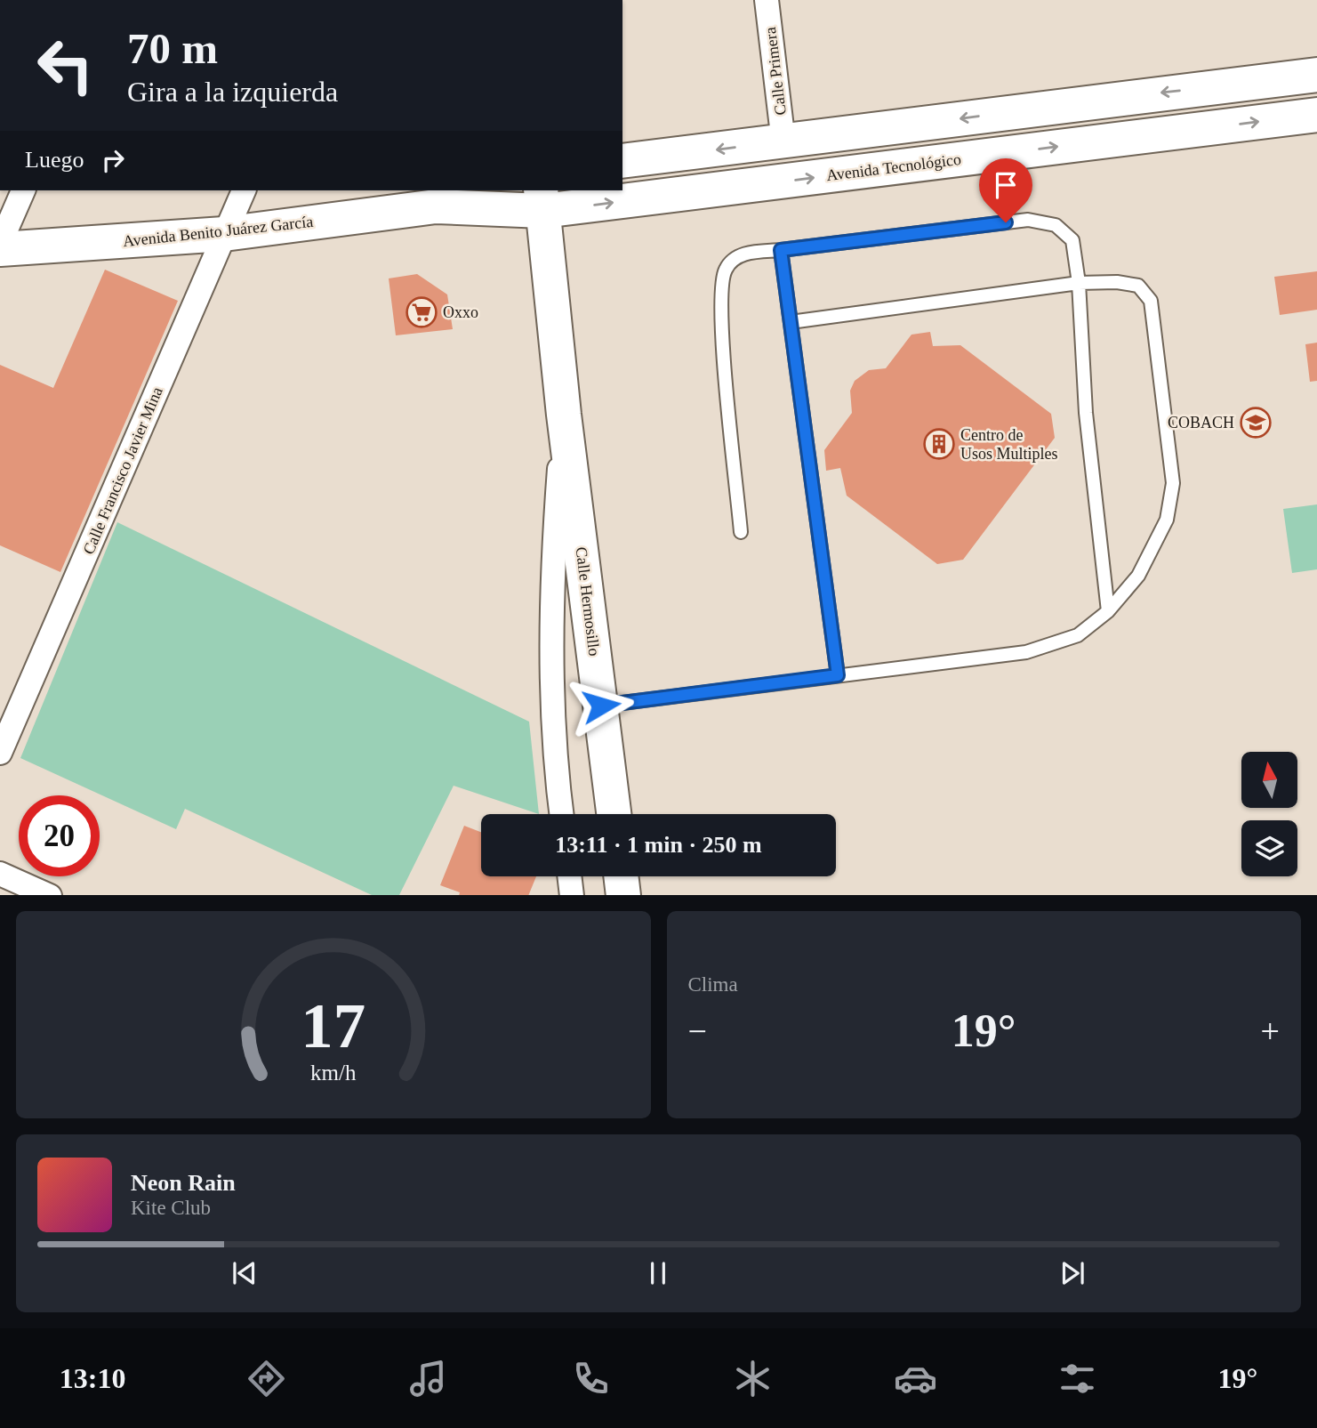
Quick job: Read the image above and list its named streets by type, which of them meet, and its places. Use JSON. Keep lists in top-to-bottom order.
{
  "streets": {
    "main road": ["Avenida Tecnológico", "Avenida Benito Juárez García", "Calle Hermosillo"],
    "street": ["Calle Primera", "Calle Francisco Javier Mina"]
  },
  "crossings": [
    ["Avenida Tecnológico", "Avenida Benito Juárez García"],
    ["Avenida Tecnológico", "Calle Hermosillo"],
    ["Avenida Benito Juárez García", "Calle Francisco Javier Mina"],
    ["Avenida Benito Juárez García", "Calle Hermosillo"]
  ],
  "places": {
    "supermarket": ["Oxxo"],
    "school or university": ["COBACH"],
    "building": ["Centro de Usos Multiples"]
  },
  "north": "top",
  "page": {
    "turn": ["70 m", "Gira a la izquierda"],
    "then": "Luego",
    "limit": "20",
    "trip": "13:11 · 1 min · 250 m",
    "tile": "Clima",
    "heat": ["−", "19°", "+"],
    "song": ["Neon Rain", "Kite Club"],
    "tabs": ["13:10", "19°"],
    "gauge": ["17", "km/h"]
  }
}
